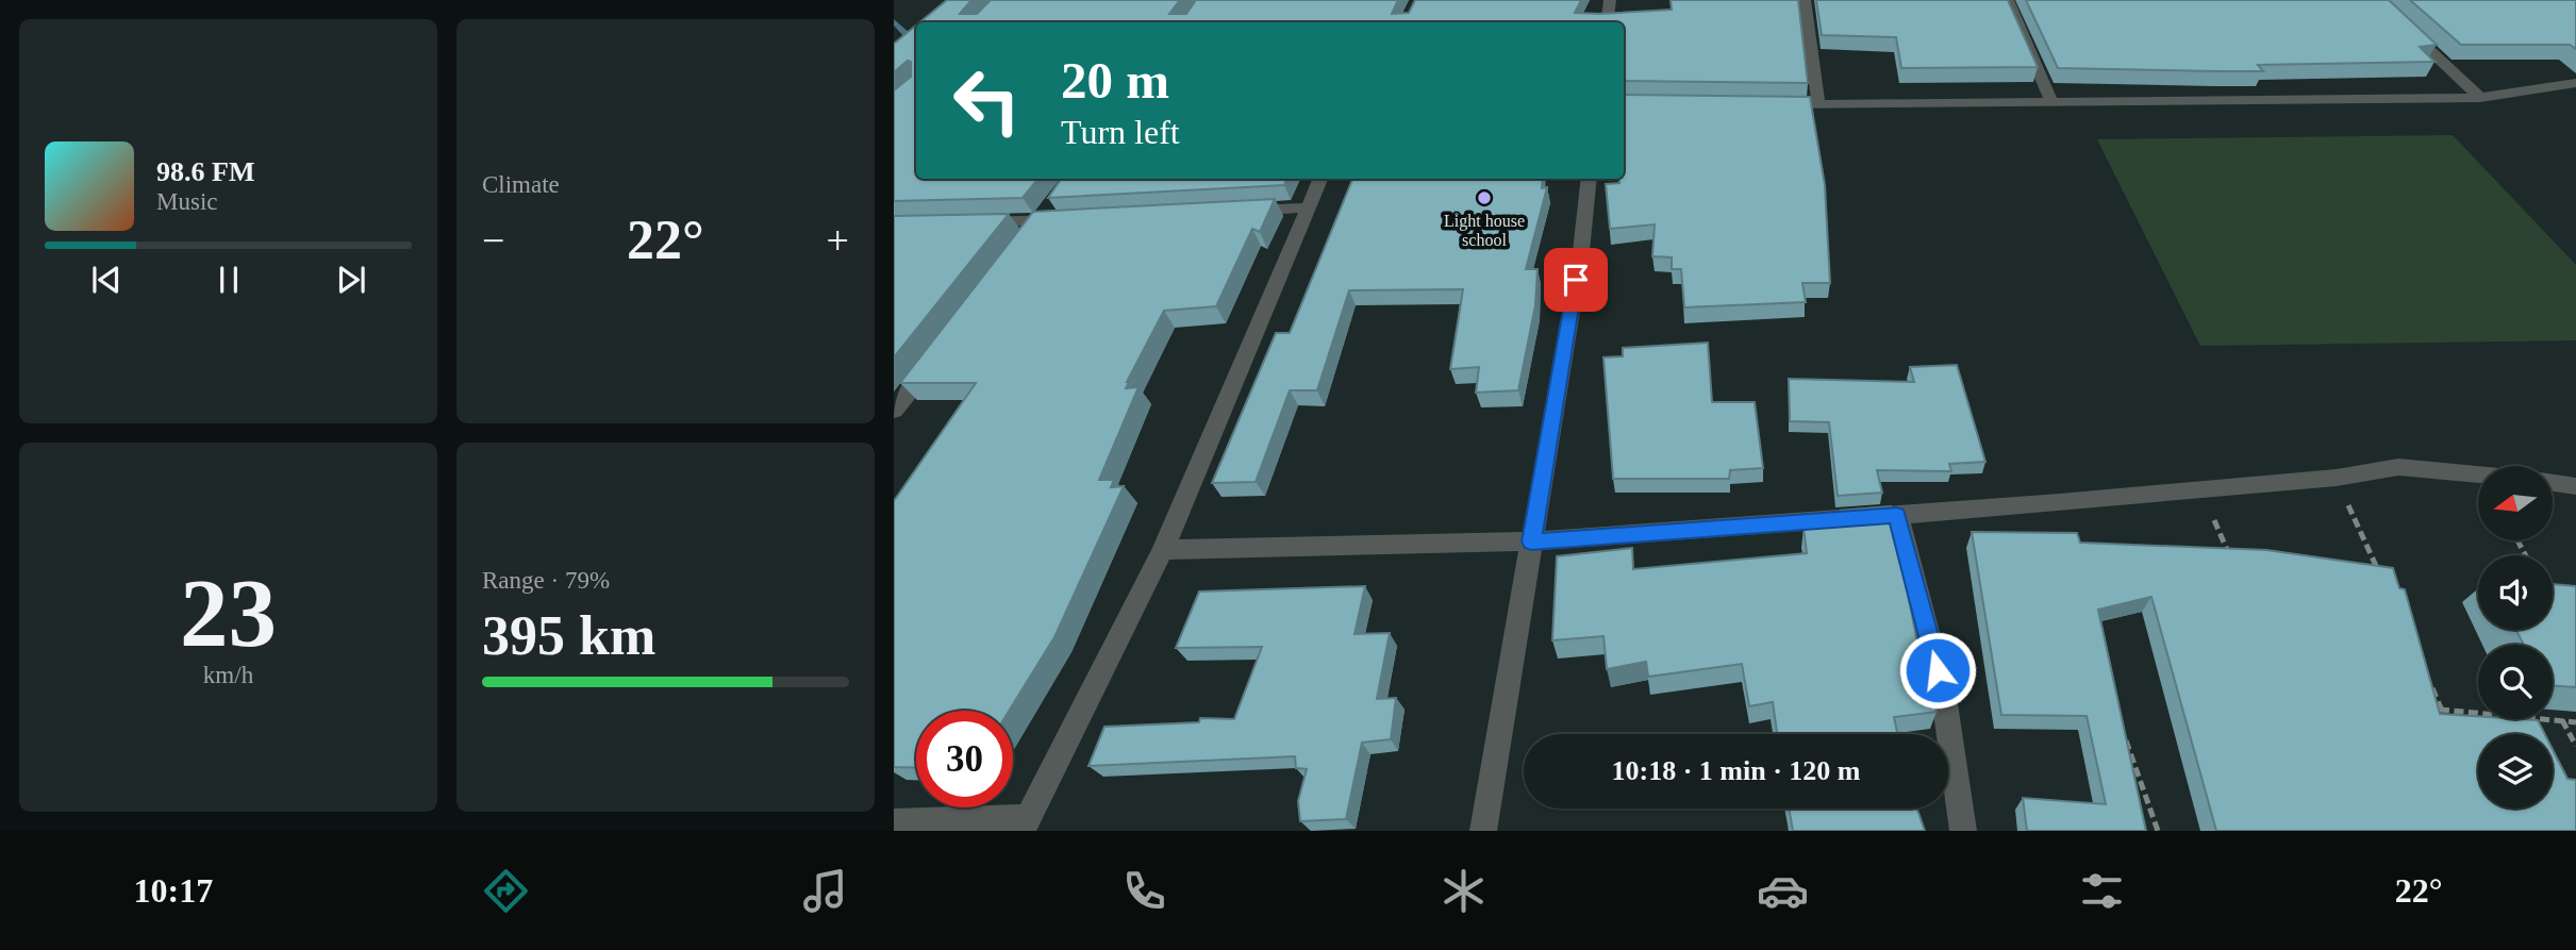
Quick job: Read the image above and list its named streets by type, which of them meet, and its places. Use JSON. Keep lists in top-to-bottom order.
{
  "places": ["Light house school"],
  "north": "left",
  "page": {
    "tile": [
      "Climate",
      ["23", "km/h"],
      ["Range · 79%", "395 km"]
    ],
    "turn": ["20 m", "Turn left"],
    "song": ["98.6 FM", "Music"],
    "heat": ["−", "22°", "+"],
    "limit": "30",
    "trip": "10:18 · 1 min · 120 m",
    "tabs": ["10:17", "22°"]
  }
}
